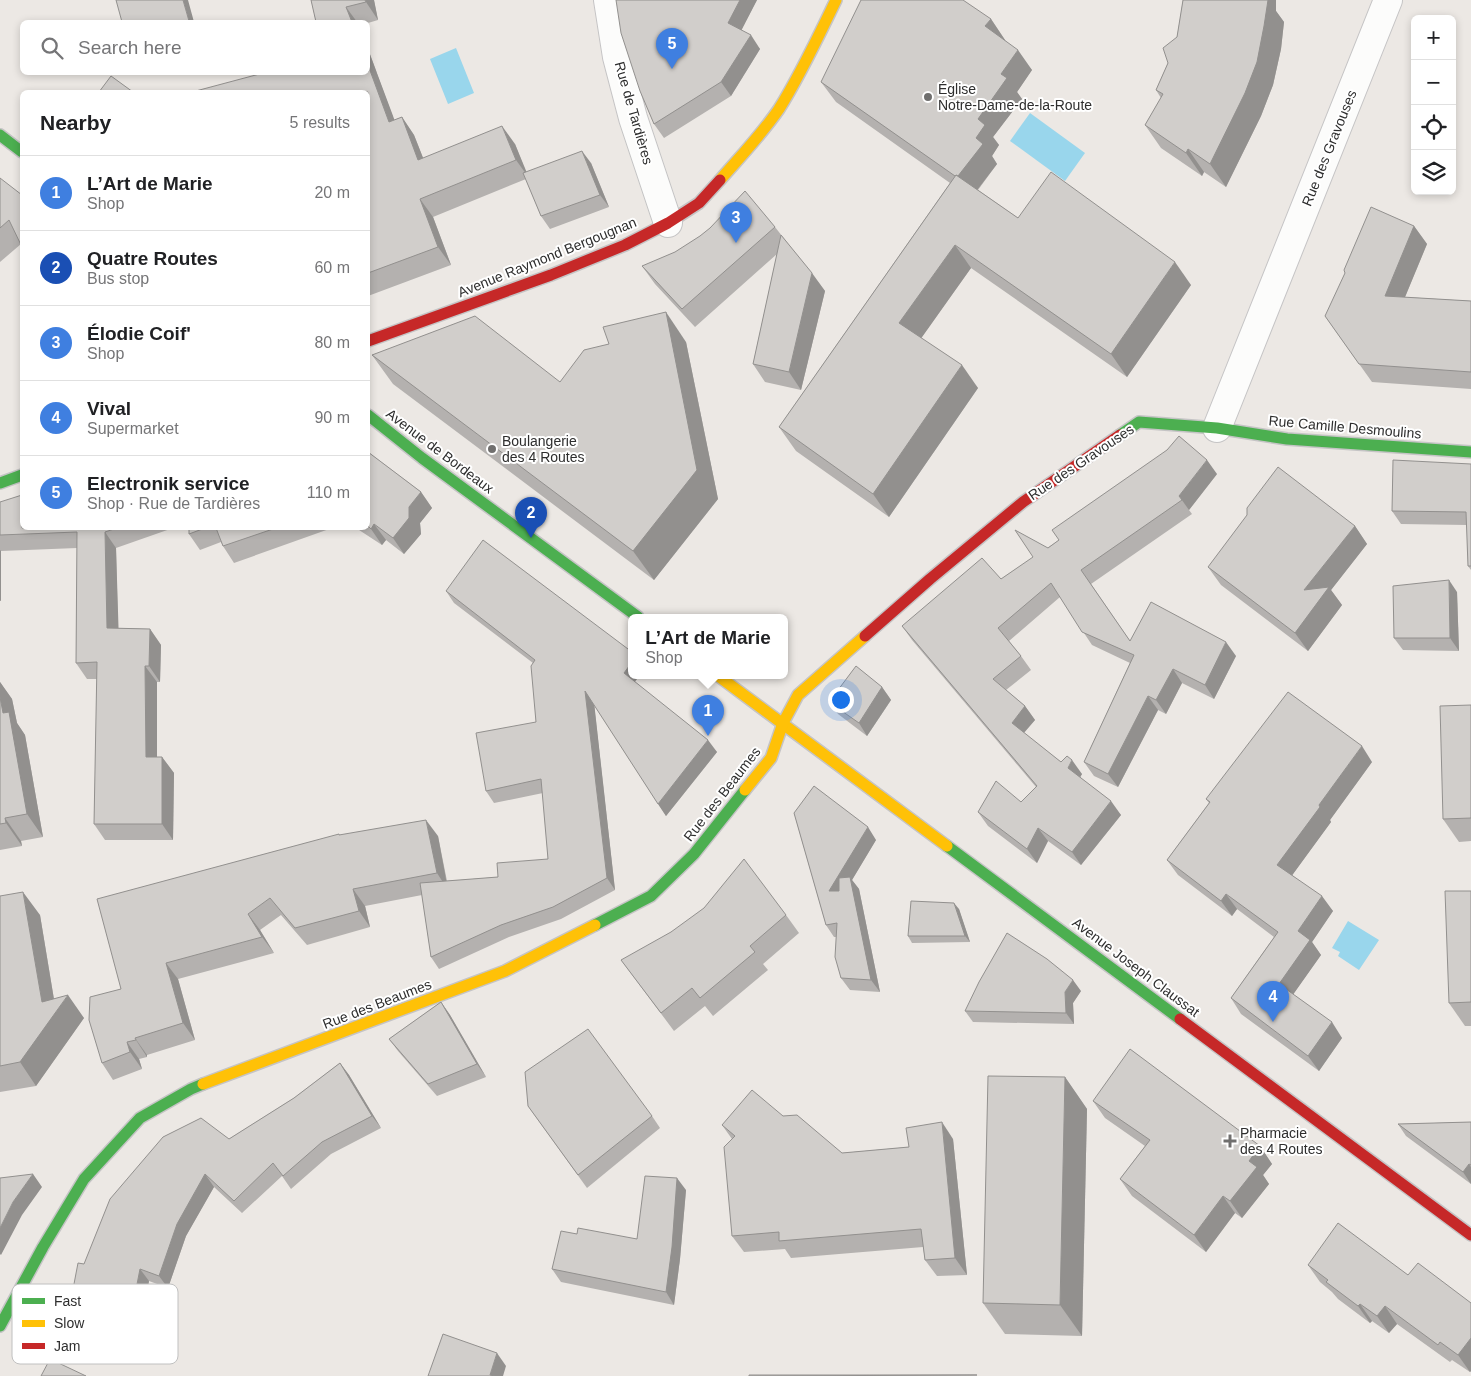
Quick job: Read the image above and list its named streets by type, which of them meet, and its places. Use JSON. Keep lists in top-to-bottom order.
{
  "streets": {
    "main road": [
      "Rue des Gravouses",
      "Avenue Raymond Bergougnan",
      "Rue Camille Desmoulins",
      "Avenue de Bordeaux",
      "Rue des Beaumes",
      "Avenue Joseph Claussat"
    ],
    "street": ["Rue de Tardières"]
  },
  "crossings": [
    ["Rue de Tardières", "Avenue Raymond Bergougnan"],
    ["Rue des Gravouses", "Rue Camille Desmoulins"],
    ["Rue des Gravouses", "Rue des Beaumes"],
    ["Rue des Gravouses", "Avenue Joseph Claussat"],
    ["Rue des Beaumes", "Avenue Joseph Claussat"]
  ],
  "places": {
    "other": ["Église Notre-Dame-de-la-Route", "Boulangerie des 4 Routes"],
    "health": ["Pharmacie des 4 Routes"]
  },
  "legend": ["Fast", "Slow", "Jam"],
  "page": {
    "map_buttons": ["+", "−"],
    "search": "Search here",
    "pins": [
      "5",
      "3",
      "2",
      "1",
      "4"
    ],
    "heading": ["Nearby", "5 results"],
    "list": [
      {
        "mark": "1",
        "name": "L’Art de Marie",
        "note": "Shop",
        "value": "20 m"
      },
      {
        "mark": "2",
        "name": "Quatre Routes",
        "note": "Bus stop",
        "value": "60 m"
      },
      {
        "mark": "3",
        "name": "Élodie Coif'",
        "note": "Shop",
        "value": "80 m"
      },
      {
        "mark": "4",
        "name": "Vival",
        "note": "Supermarket",
        "value": "90 m"
      },
      {
        "mark": "5",
        "name": "Electronik service",
        "note": "Shop · Rue de Tardières",
        "value": "110 m"
      }
    ],
    "popup": ["L’Art de Marie", "Shop"]
  }
}
